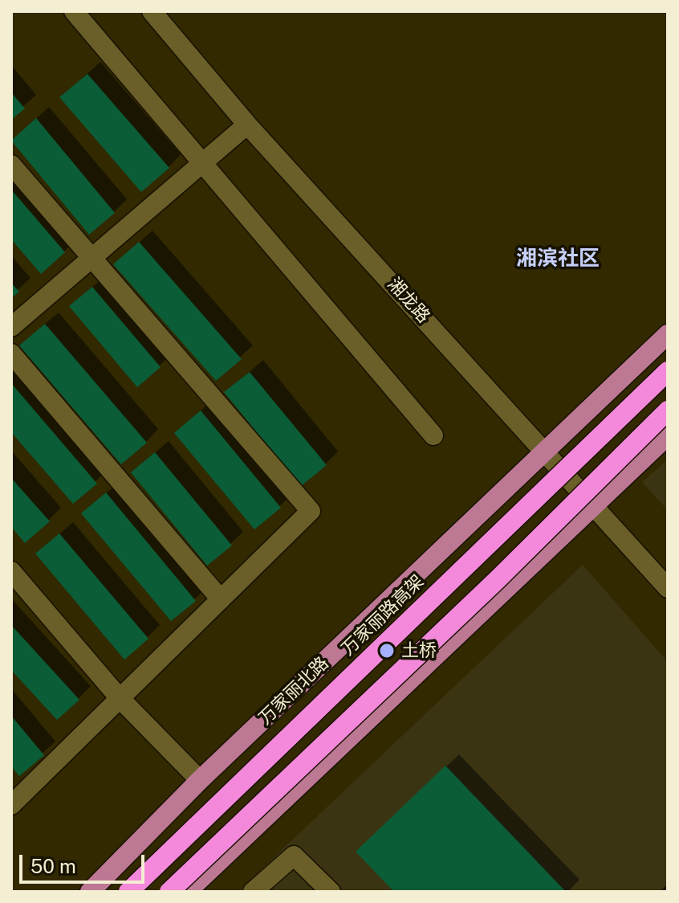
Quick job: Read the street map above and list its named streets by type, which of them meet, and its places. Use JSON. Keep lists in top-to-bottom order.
{
  "streets": {
    "highway": ["万家丽路高架"],
    "main road": ["万家丽北路"],
    "street": ["湘龙路"]
  },
  "crossings": [
    ["湘龙路", "万家丽北路"]
  ],
  "districts": ["湘滨社区"],
  "places": ["土桥"],
  "scale_bar": "50 m"
}
